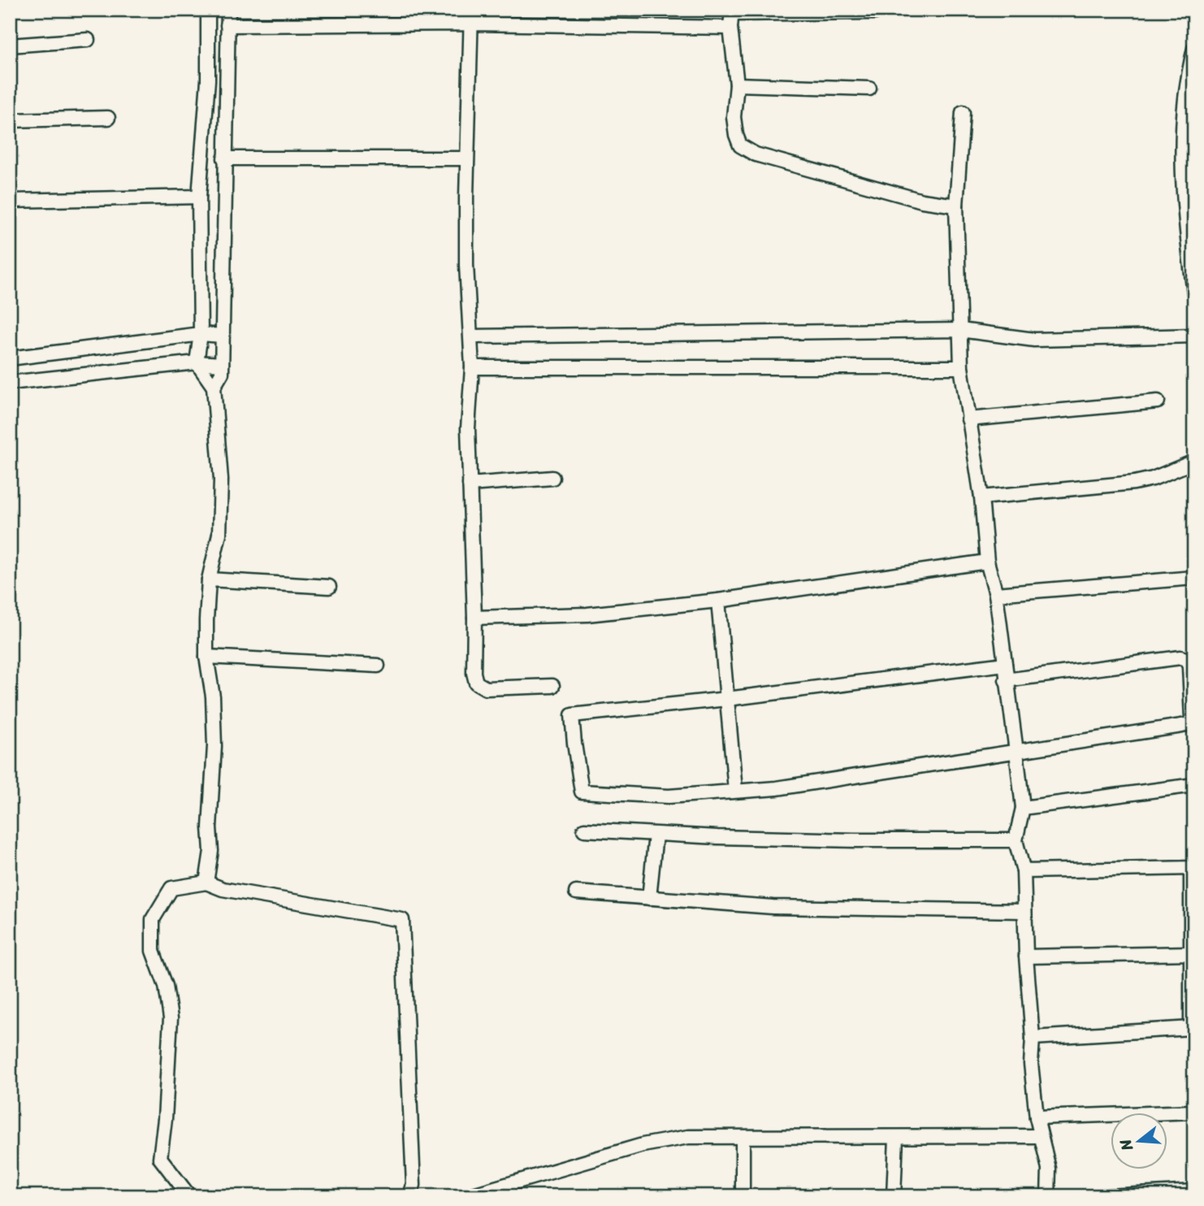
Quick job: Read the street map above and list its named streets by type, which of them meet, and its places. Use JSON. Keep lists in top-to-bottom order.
{
  "north": "left"
}
